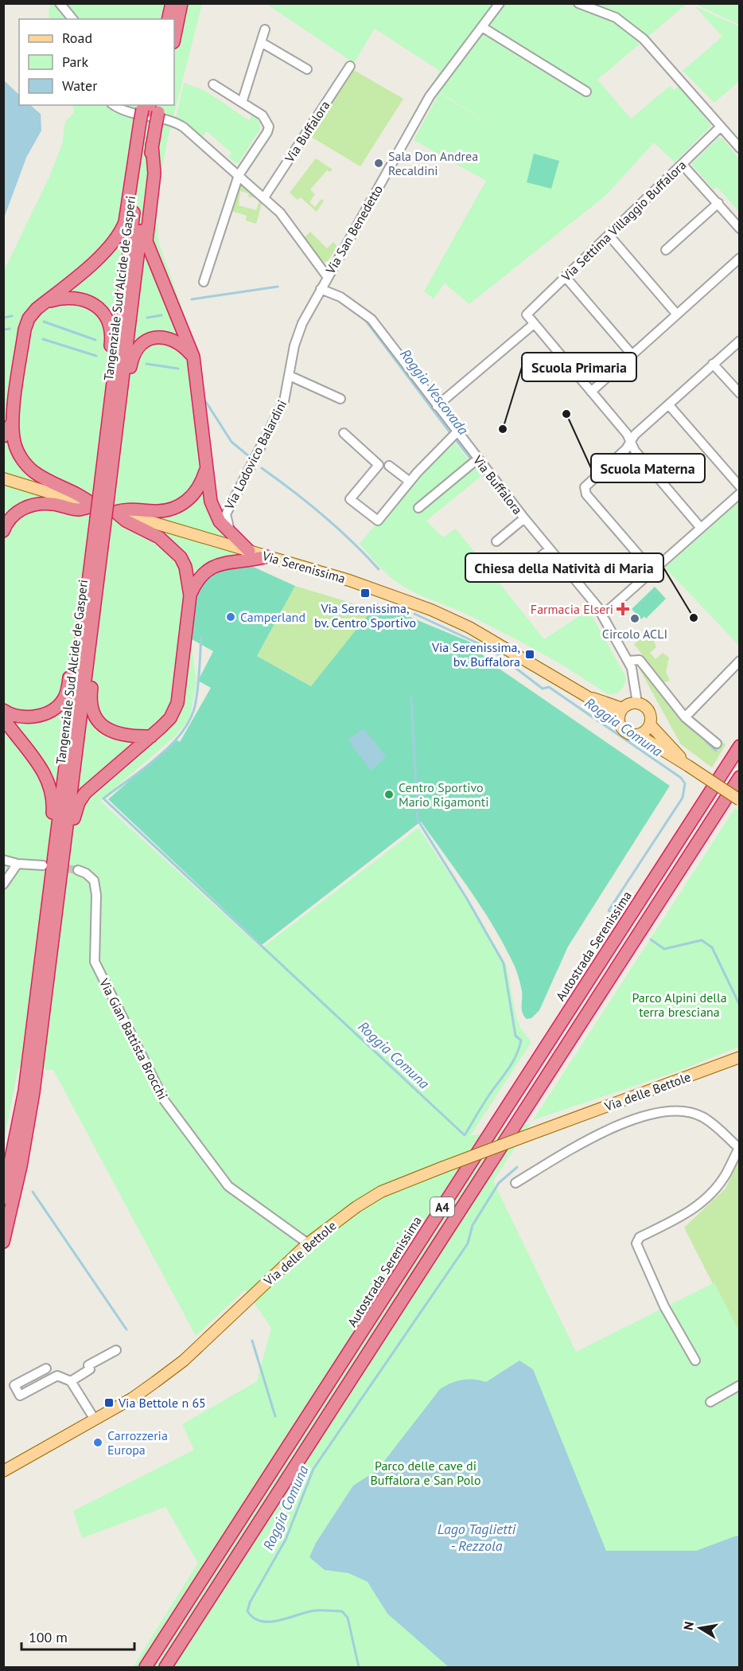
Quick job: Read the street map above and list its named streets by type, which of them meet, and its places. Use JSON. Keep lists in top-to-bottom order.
{
  "streets": {
    "highway": ["Tangenziale Sud Alcide de Gasperi", "Autostrada Serenissima", "A4"],
    "main road": ["Via Serenissima", "Via delle Bettole"],
    "street": [
      "Via Buffalora",
      "Via Settima Villaggio Buffalora",
      "Via San Benedetto",
      "Via Lodovico Balardini",
      "Via Gian Battista Brocchi"
    ]
  },
  "crossings": [
    ["Via Buffalora", "Via San Benedetto"],
    ["Via Buffalora", "Via Lodovico Balardini"],
    ["Via Buffalora", "Via Serenissima"],
    ["Via San Benedetto", "Via Lodovico Balardini"],
    ["Via Gian Battista Brocchi", "Via delle Bettole"]
  ],
  "water": ["Roggia Vescovada", "Roggia Comuna", "Lago Taglietti - Rezzola"],
  "parks": ["Parco Alpini della terra bresciana", "Parco delle cave di Buffalora e San Polo"],
  "places": {
    "other": [
      "Sala Don Andrea Recaldini",
      "Scuola Materna",
      "Scuola Primaria",
      "Camperland",
      "Chiesa della Natività di Maria",
      "Circolo ACLI",
      "Centro Sportivo Mario Rigamonti",
      "Carrozzeria Europa"
    ],
    "transit": ["Via Serenissima, bv. Centro Sportivo", "Via Serenissima, bv. Buffalora", "Via Bettole n 65"],
    "health": ["Farmacia Elseri"]
  },
  "legend": ["Road", "Park", "Water"],
  "scale_bar": "100 m",
  "north": "left"
}
